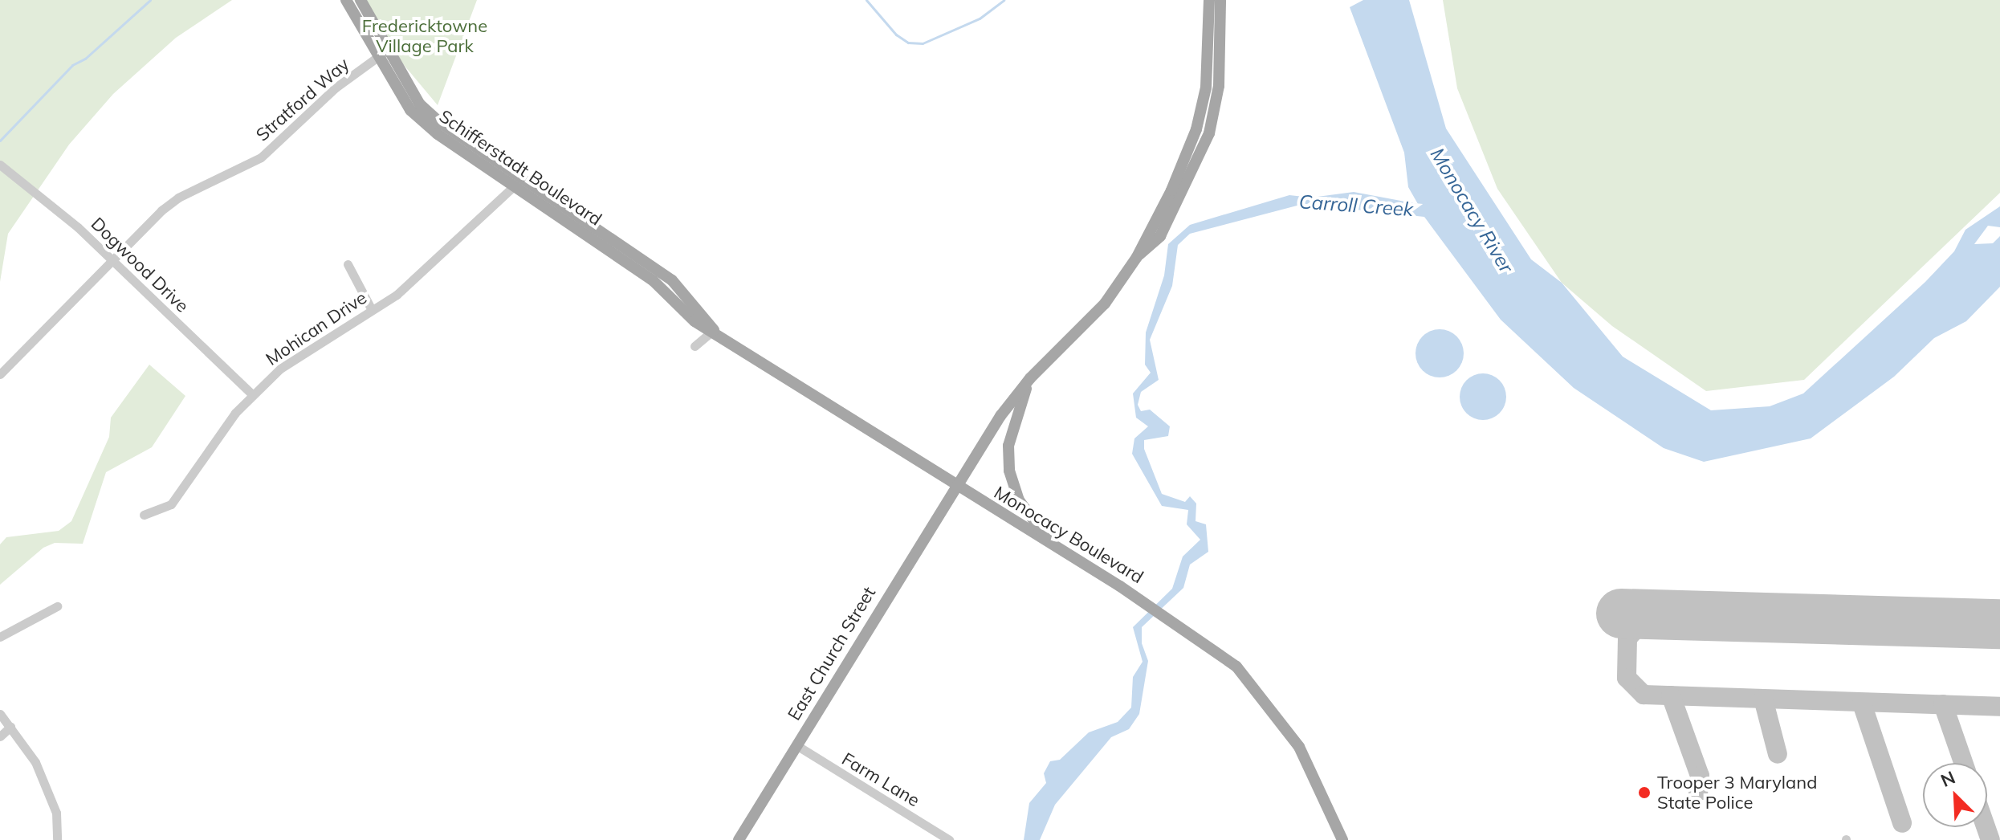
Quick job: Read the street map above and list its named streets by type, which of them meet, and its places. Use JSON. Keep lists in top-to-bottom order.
{
  "streets": {
    "main road": ["Schifferstadt Boulevard", "Monocacy Boulevard", "East Church Street"],
    "street": [
      "Stratford Way",
      "Dogwood Drive",
      "Mohican Drive",
      "Farm Lane"
    ]
  },
  "crossings": [
    ["Stratford Way", "Schifferstadt Boulevard"],
    ["Stratford Way", "Dogwood Drive"],
    ["Schifferstadt Boulevard", "Mohican Drive"],
    ["Schifferstadt Boulevard", "Monocacy Boulevard"],
    ["Schifferstadt Boulevard", "East Church Street"],
    ["Dogwood Drive", "Mohican Drive"],
    ["Monocacy Boulevard", "East Church Street"],
    ["East Church Street", "Farm Lane"]
  ],
  "water": ["Carroll Creek", "Monocacy River"],
  "parks": ["Fredericktowne Village Park"],
  "places": ["Trooper 3 Maryland State Police"],
  "north": "top left"
}
